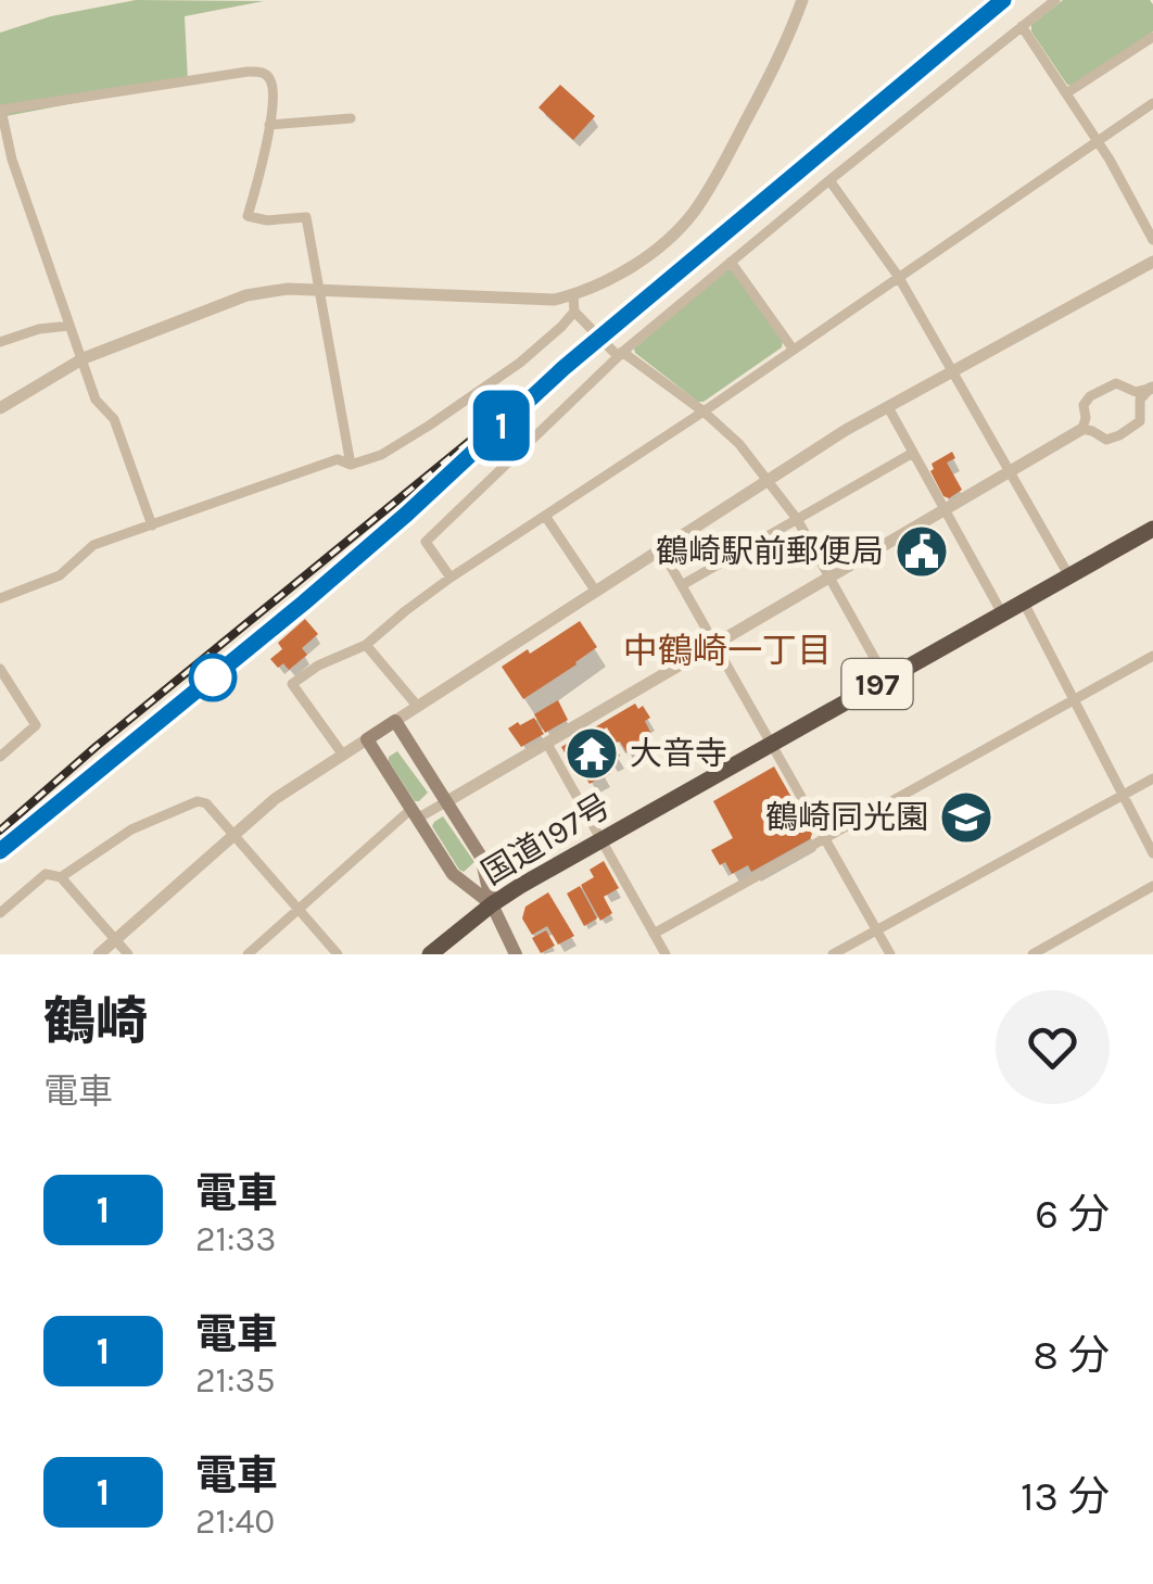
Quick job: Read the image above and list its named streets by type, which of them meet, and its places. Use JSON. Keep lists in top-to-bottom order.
{
  "streets": {
    "highway": ["197", "国道197号"]
  },
  "districts": ["中鶴崎一丁目"],
  "places": {
    "public building": ["鶴崎駅前郵便局"],
    "temple": ["大音寺"],
    "school or university": ["鶴崎同光園"]
  },
  "page": {
    "on_map": "1",
    "heading": ["鶴崎", "電車"],
    "list": [
      {
        "mark": "1",
        "name": "電車",
        "note": "21:33",
        "value": "6 分"
      },
      {
        "mark": "1",
        "name": "電車",
        "note": "21:35",
        "value": "8 分"
      },
      {
        "mark": "1",
        "name": "電車",
        "note": "21:40",
        "value": "13 分"
      }
    ]
  }
}
